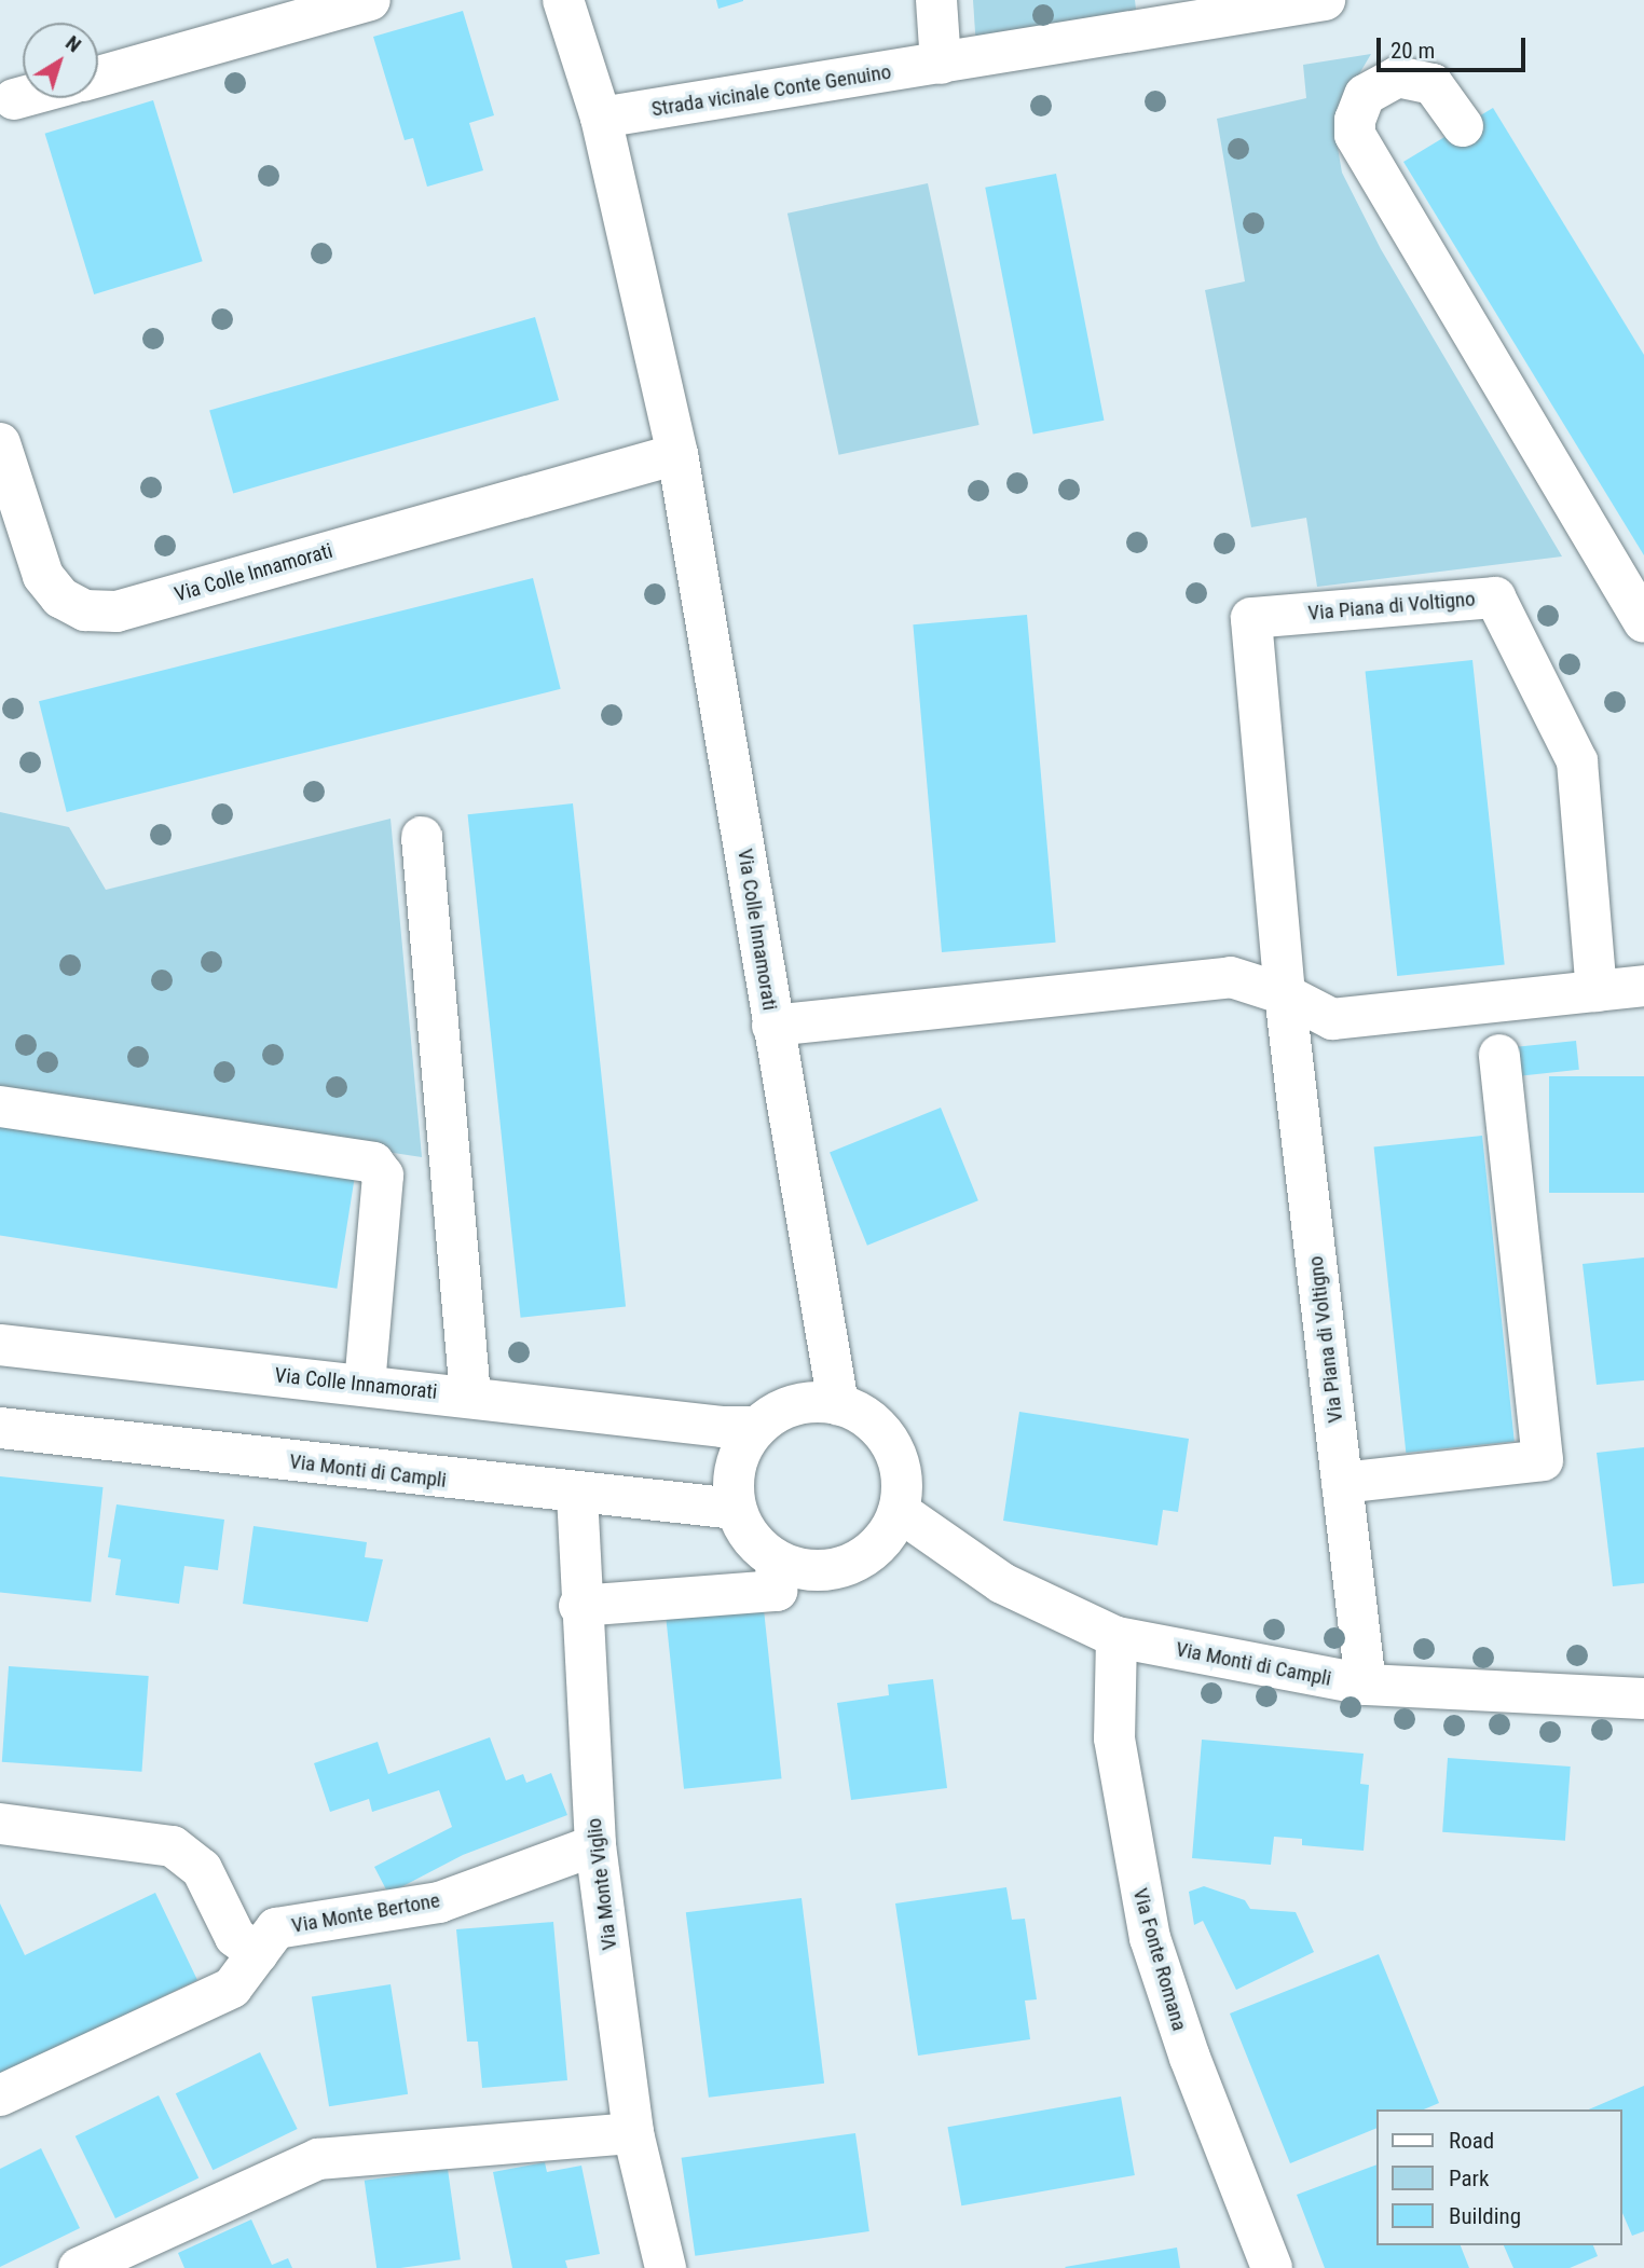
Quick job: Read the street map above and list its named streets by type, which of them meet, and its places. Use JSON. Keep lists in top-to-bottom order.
{
  "streets": {
    "street": [
      "Strada vicinale Conte Genuino",
      "Via Colle Innamorati",
      "Via Piana di Voltigno",
      "Via Monti di Campli",
      "Via Monte Viglio",
      "Via Monte Bertone",
      "Via Fonte Romana"
    ]
  },
  "crossings": [
    ["Strada vicinale Conte Genuino", "Via Colle Innamorati"],
    ["Via Colle Innamorati", "Via Monti di Campli"],
    ["Via Piana di Voltigno", "Via Monti di Campli"],
    ["Via Monti di Campli", "Via Monte Viglio"],
    ["Via Monti di Campli", "Via Fonte Romana"],
    ["Via Monte Viglio", "Via Monte Bertone"]
  ],
  "legend": ["Road", "Park", "Building"],
  "scale_bar": "20 m",
  "north": "top right"
}
